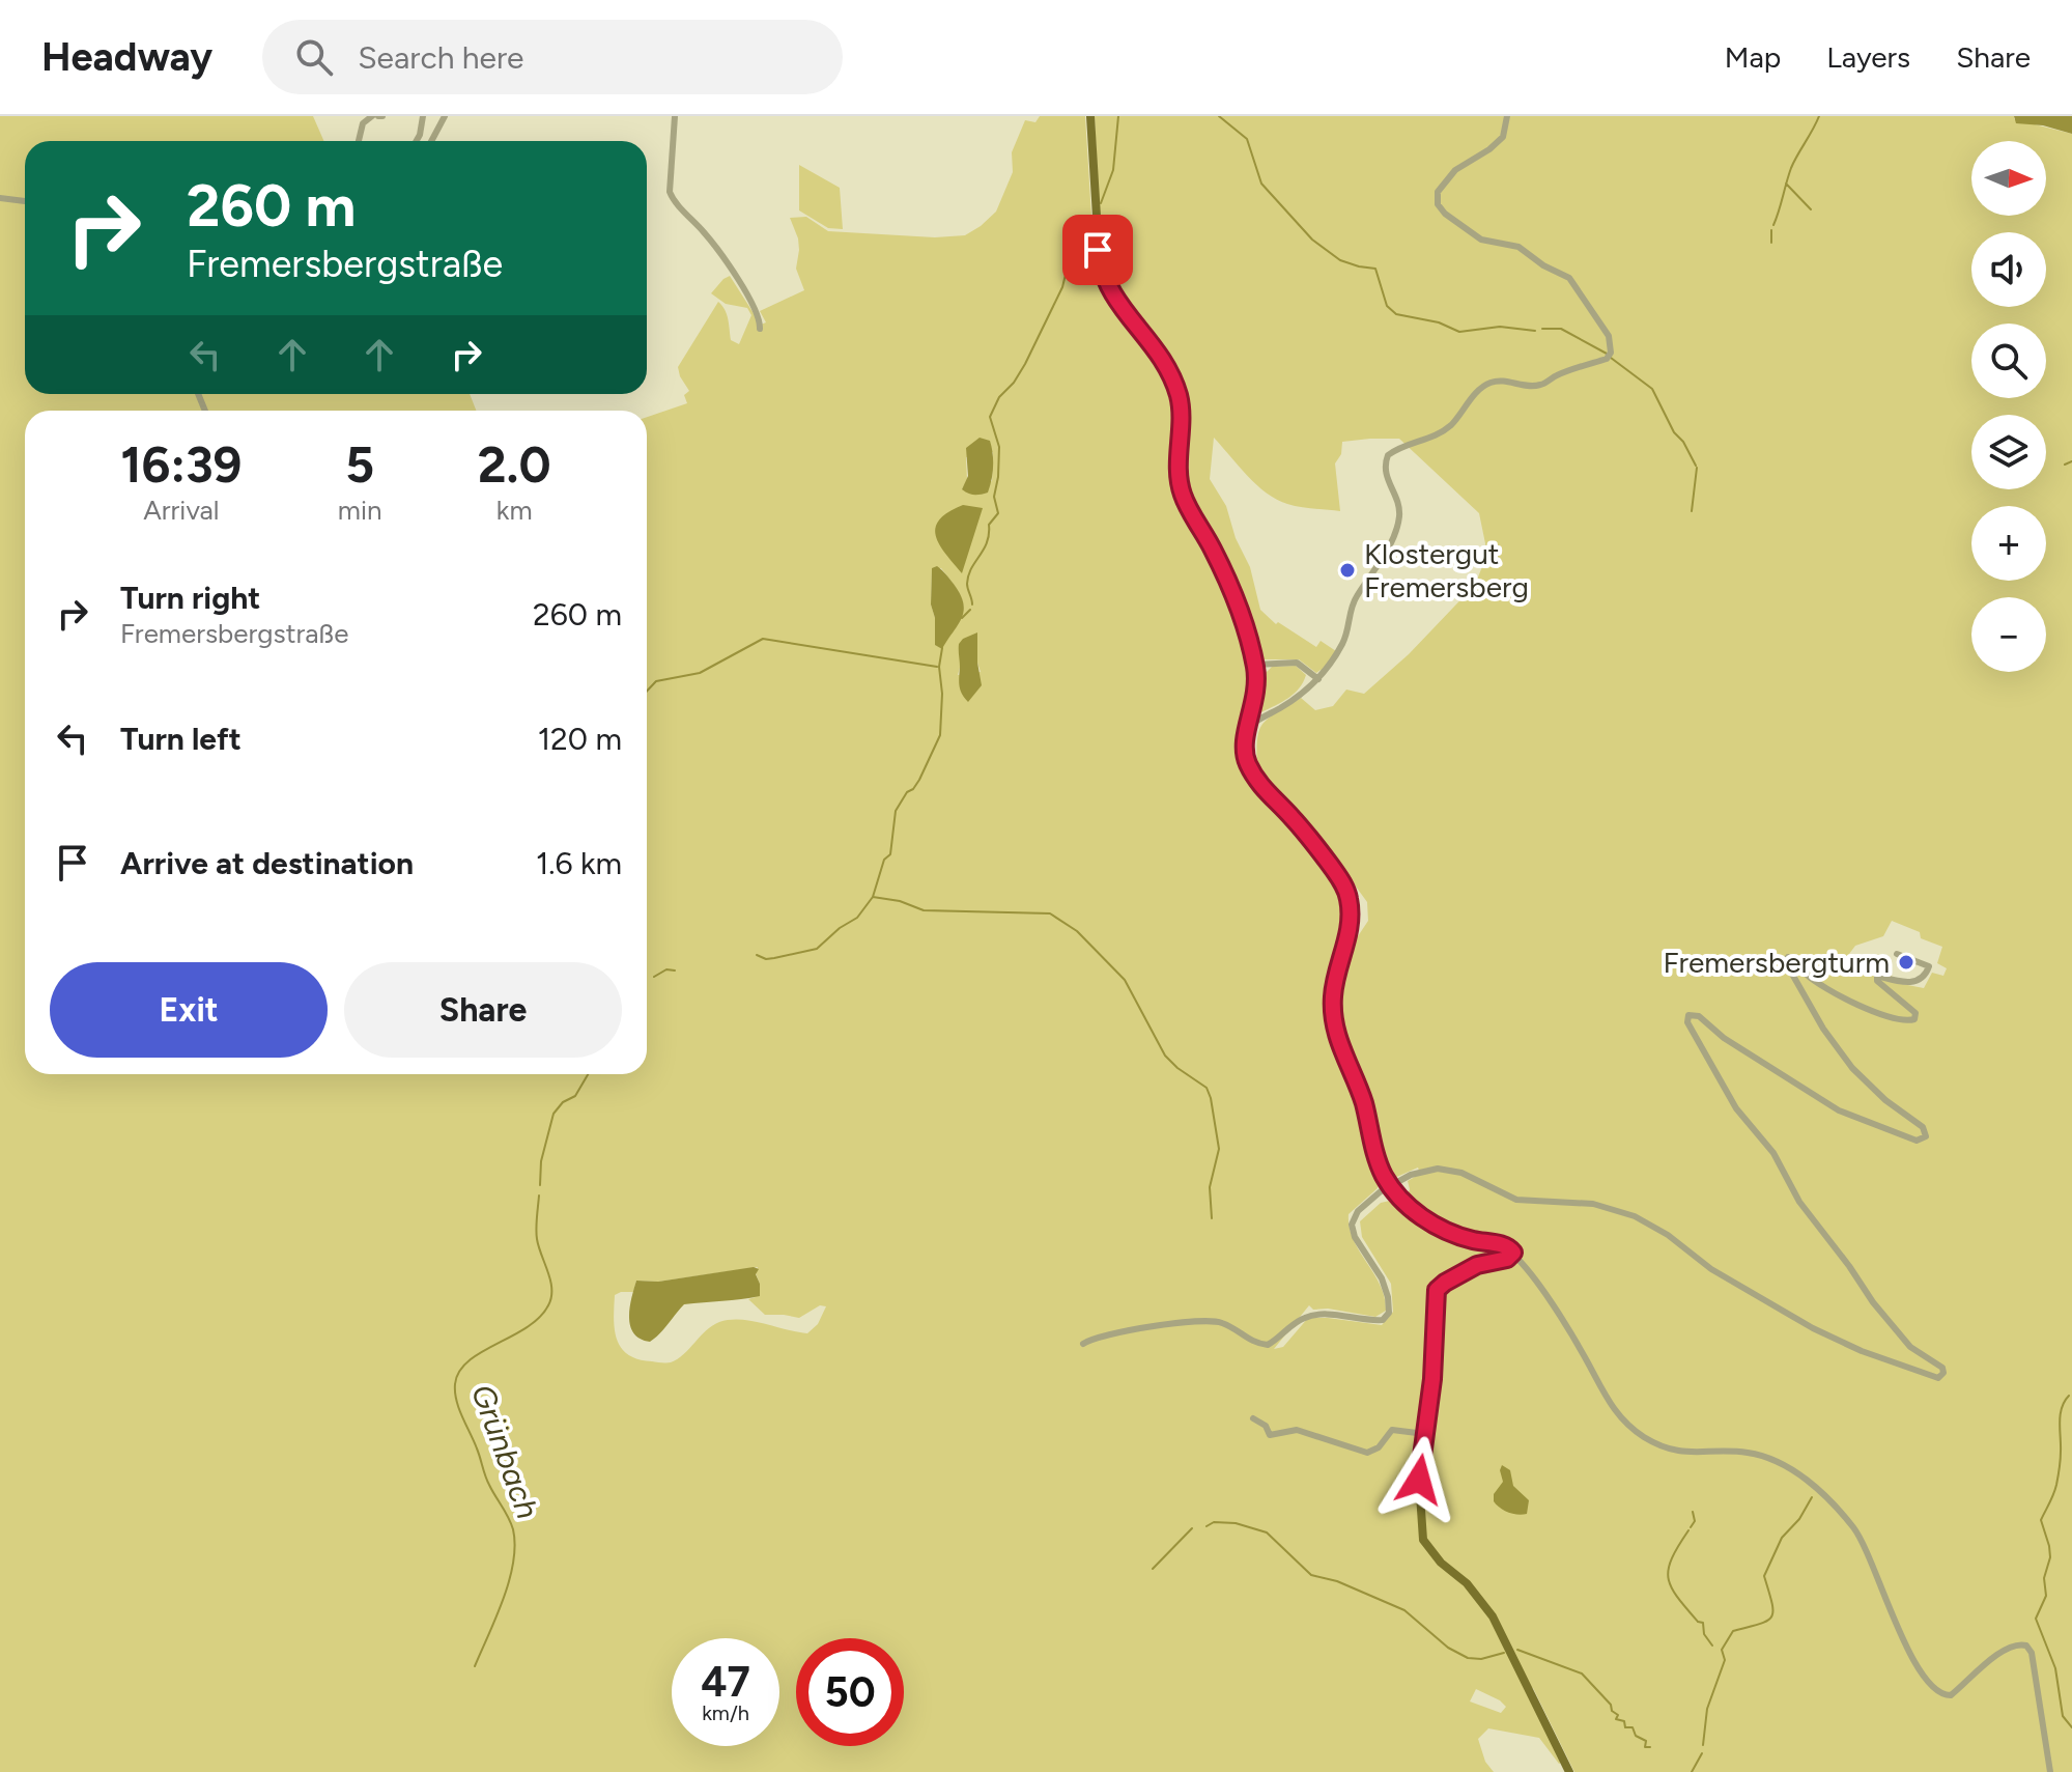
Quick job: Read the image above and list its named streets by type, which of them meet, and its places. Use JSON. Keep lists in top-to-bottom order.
{
  "water": ["Grünbach"],
  "places": ["Klostergut Fremersberg", "Fremersbergturm"],
  "north": "right",
  "page": {
    "header": "Headway",
    "search": "Search here",
    "nav": ["Map", "Layers", "Share"],
    "map_buttons": ["+", "−"],
    "turn": ["260 m", "Fremersbergstraße"],
    "eta": [
      "16:39",
      "Arrival",
      "5",
      "min",
      "2.0",
      "km"
    ],
    "list": [
      {
        "name": "Turn right",
        "note": "Fremersbergstraße",
        "value": "260 m"
      },
      {
        "name": "Turn left",
        "value": "120 m"
      },
      {
        "name": "Arrive at destination",
        "value": "1.6 km"
      }
    ],
    "buttons": ["Exit", "Share"],
    "speed": "47 km/h",
    "limit": "50"
  }
}
